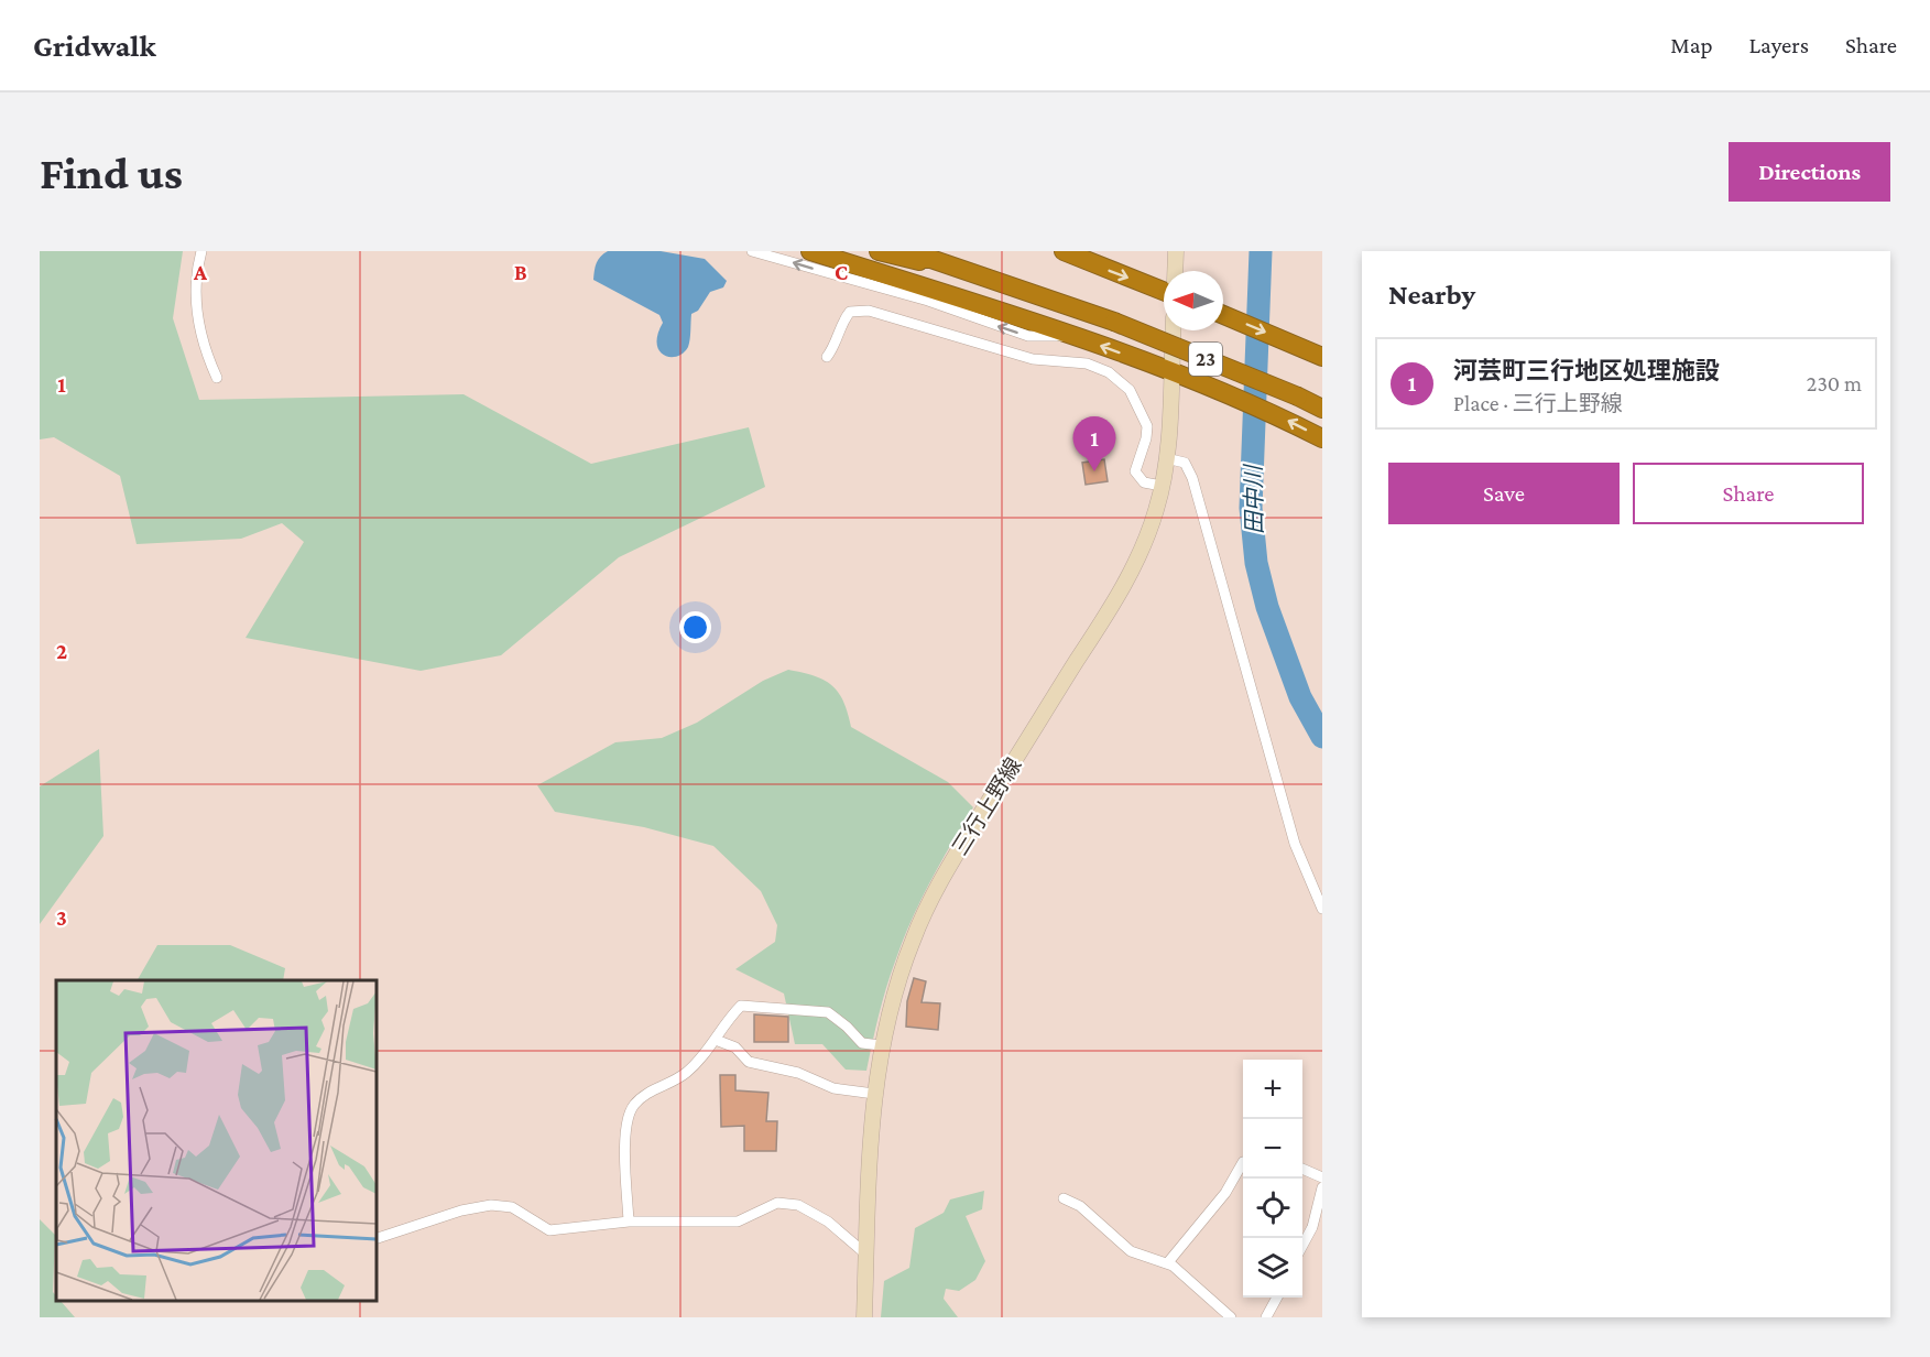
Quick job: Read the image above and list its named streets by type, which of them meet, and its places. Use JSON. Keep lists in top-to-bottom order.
{
  "streets": {
    "highway": ["23"],
    "main road": ["三行上野線"]
  },
  "water": ["田中川"],
  "north": "left",
  "page": {
    "header": "Gridwalk",
    "nav": ["Map", "Layers", "Share"],
    "buttons": [
      "Directions",
      ["Save", "Share"]
    ],
    "title": "Find us",
    "heading": "Nearby",
    "list": [
      {
        "mark": "1",
        "name": "河芸町三行地区処理施設",
        "note": "Place · 三行上野線",
        "value": "230 m"
      }
    ],
    "pins": "1",
    "map_buttons": ["+", "−"]
  },
  "grid": {
    "columns": ["A", "B", "C"],
    "rows": ["1", "2", "3"]
  }
}
